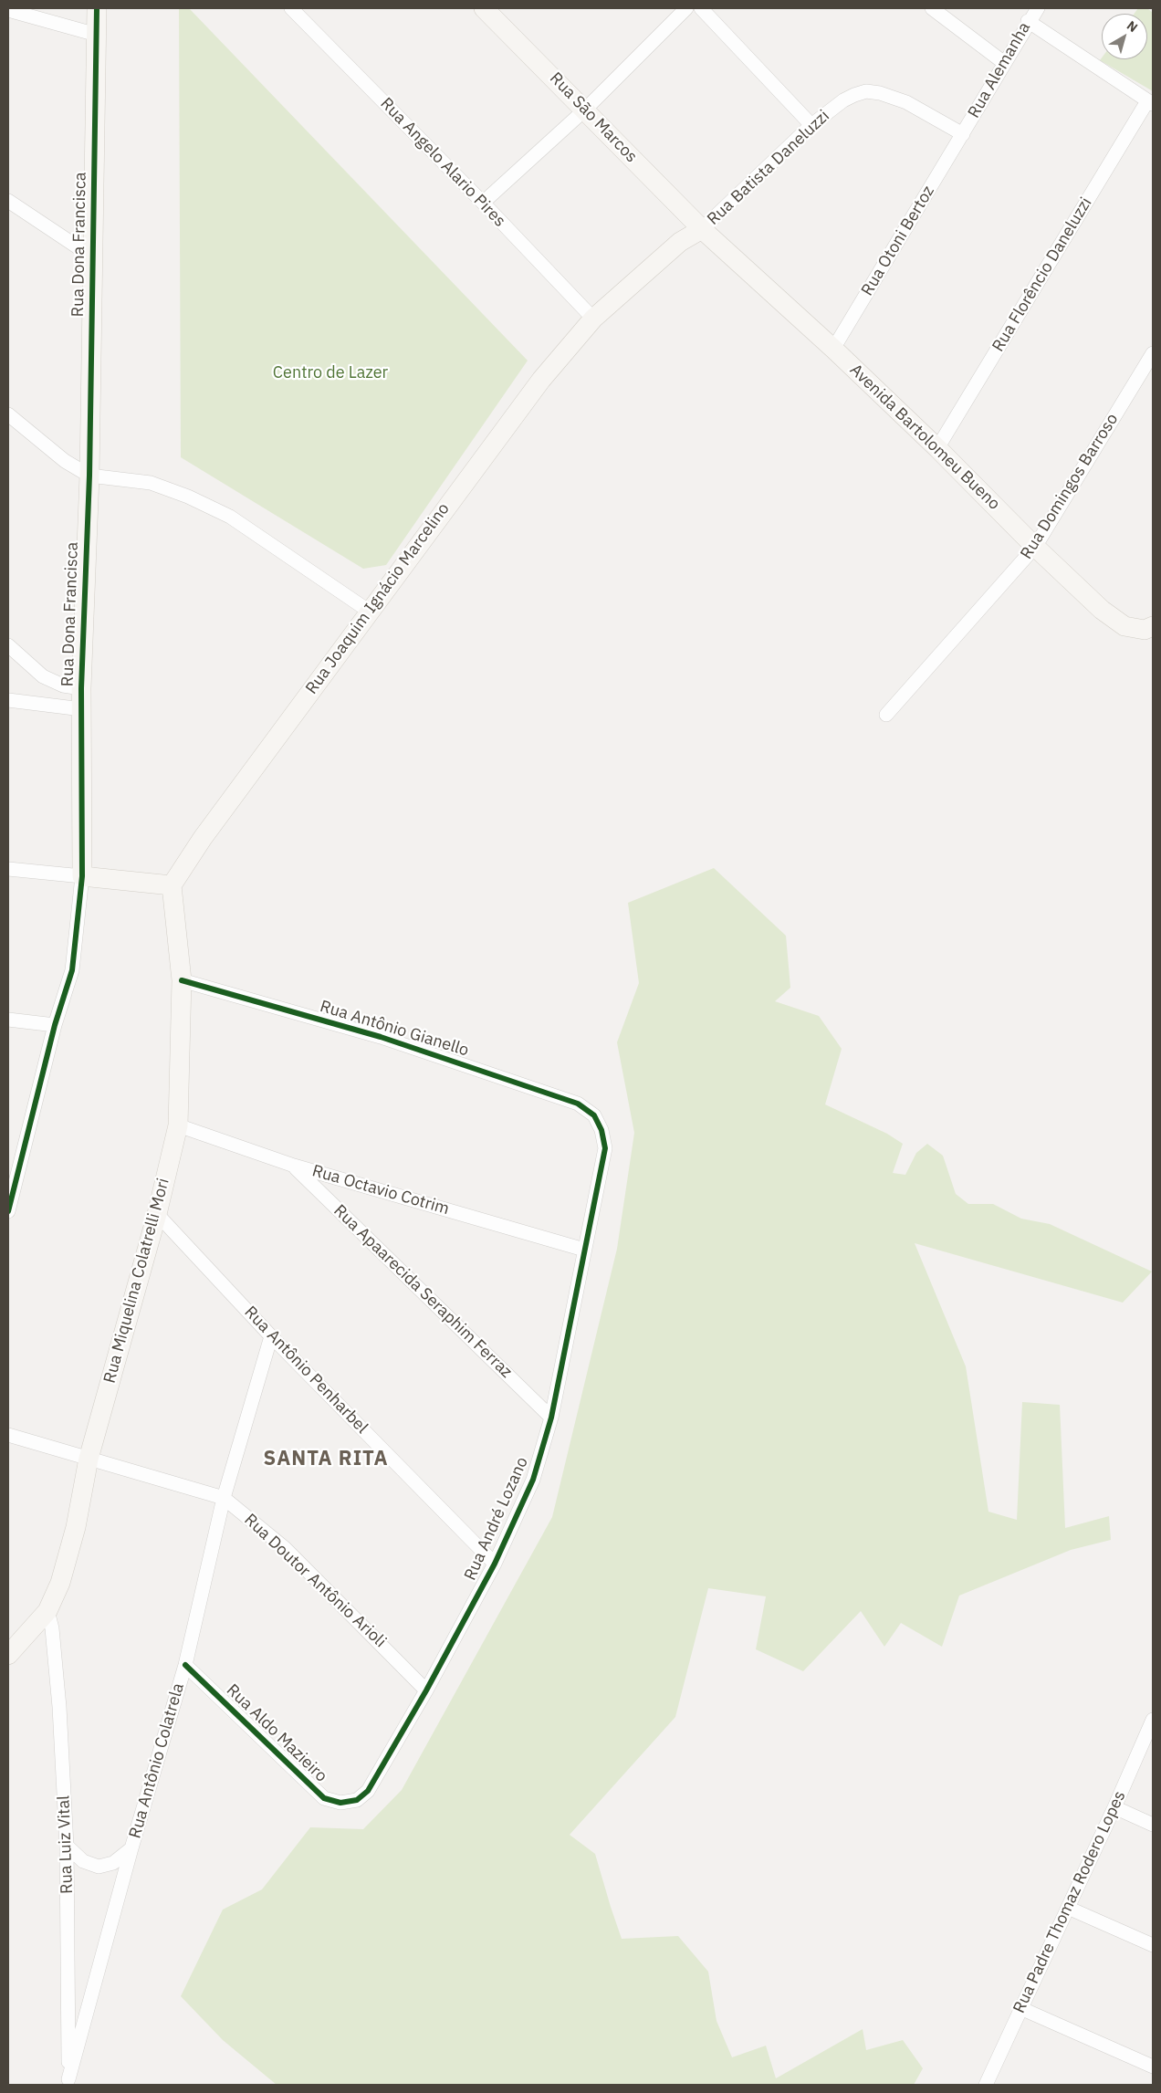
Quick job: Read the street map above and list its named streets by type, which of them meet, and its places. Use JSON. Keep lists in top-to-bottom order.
{
  "streets": {
    "street": [
      "Rua Alemanha",
      "Rua São Marcos",
      "Rua Angelo Alario Pires",
      "Rua Batista Daneluzzi",
      "Rua Otoni Bertoz",
      "Rua Dona Francisca",
      "Rua Florêncio Daneluzzi",
      "Avenida Bartolomeu Bueno",
      "Rua Domingos Barroso",
      "Rua Joaquim Ignácio Marcelino",
      "Rua Antônio Gianello",
      "Rua Octavio Cotrim",
      "Rua Miquelina Colatrelli Mori",
      "Rua Apaarecida Seraphim Ferraz",
      "Rua Antônio Penharbel",
      "Rua André Lozano",
      "Rua Doutor Antônio Arioli",
      "Rua Aldo Mazieiro",
      "Rua Antônio Colatrela",
      "Rua Luiz Vital",
      "Rua Padre Thomaz Rodero Lopes"
    ]
  },
  "crossings": [
    ["Rua Alemanha", "Rua Batista Daneluzzi"],
    ["Rua Alemanha", "Rua Otoni Bertoz"],
    ["Rua São Marcos", "Rua Batista Daneluzzi"],
    ["Rua São Marcos", "Avenida Bartolomeu Bueno"],
    ["Rua Angelo Alario Pires", "Rua Batista Daneluzzi"],
    ["Rua Angelo Alario Pires", "Rua Joaquim Ignácio Marcelino"],
    ["Rua Batista Daneluzzi", "Rua Otoni Bertoz"],
    ["Rua Batista Daneluzzi", "Avenida Bartolomeu Bueno"],
    ["Rua Batista Daneluzzi", "Rua Joaquim Ignácio Marcelino"],
    ["Rua Otoni Bertoz", "Avenida Bartolomeu Bueno"],
    ["Rua Florêncio Daneluzzi", "Avenida Bartolomeu Bueno"],
    ["Avenida Bartolomeu Bueno", "Rua Domingos Barroso"],
    ["Rua Joaquim Ignácio Marcelino", "Rua Miquelina Colatrelli Mori"],
    ["Rua Antônio Gianello", "Rua Miquelina Colatrelli Mori"],
    ["Rua Antônio Gianello", "Rua André Lozano"],
    ["Rua Octavio Cotrim", "Rua Miquelina Colatrelli Mori"],
    ["Rua Octavio Cotrim", "Rua Apaarecida Seraphim Ferraz"],
    ["Rua Octavio Cotrim", "Rua André Lozano"],
    ["Rua Miquelina Colatrelli Mori", "Rua Antônio Penharbel"],
    ["Rua Miquelina Colatrelli Mori", "Rua Doutor Antônio Arioli"],
    ["Rua Miquelina Colatrelli Mori", "Rua Luiz Vital"],
    ["Rua Apaarecida Seraphim Ferraz", "Rua André Lozano"],
    ["Rua Antônio Penharbel", "Rua André Lozano"],
    ["Rua Antônio Penharbel", "Rua Antônio Colatrela"],
    ["Rua André Lozano", "Rua Doutor Antônio Arioli"],
    ["Rua André Lozano", "Rua Aldo Mazieiro"],
    ["Rua Doutor Antônio Arioli", "Rua Antônio Colatrela"],
    ["Rua Aldo Mazieiro", "Rua Antônio Colatrela"],
    ["Rua Antônio Colatrela", "Rua Luiz Vital"]
  ],
  "districts": ["SANTA RITA"],
  "parks": ["Centro de Lazer"],
  "north": "top right"
}
